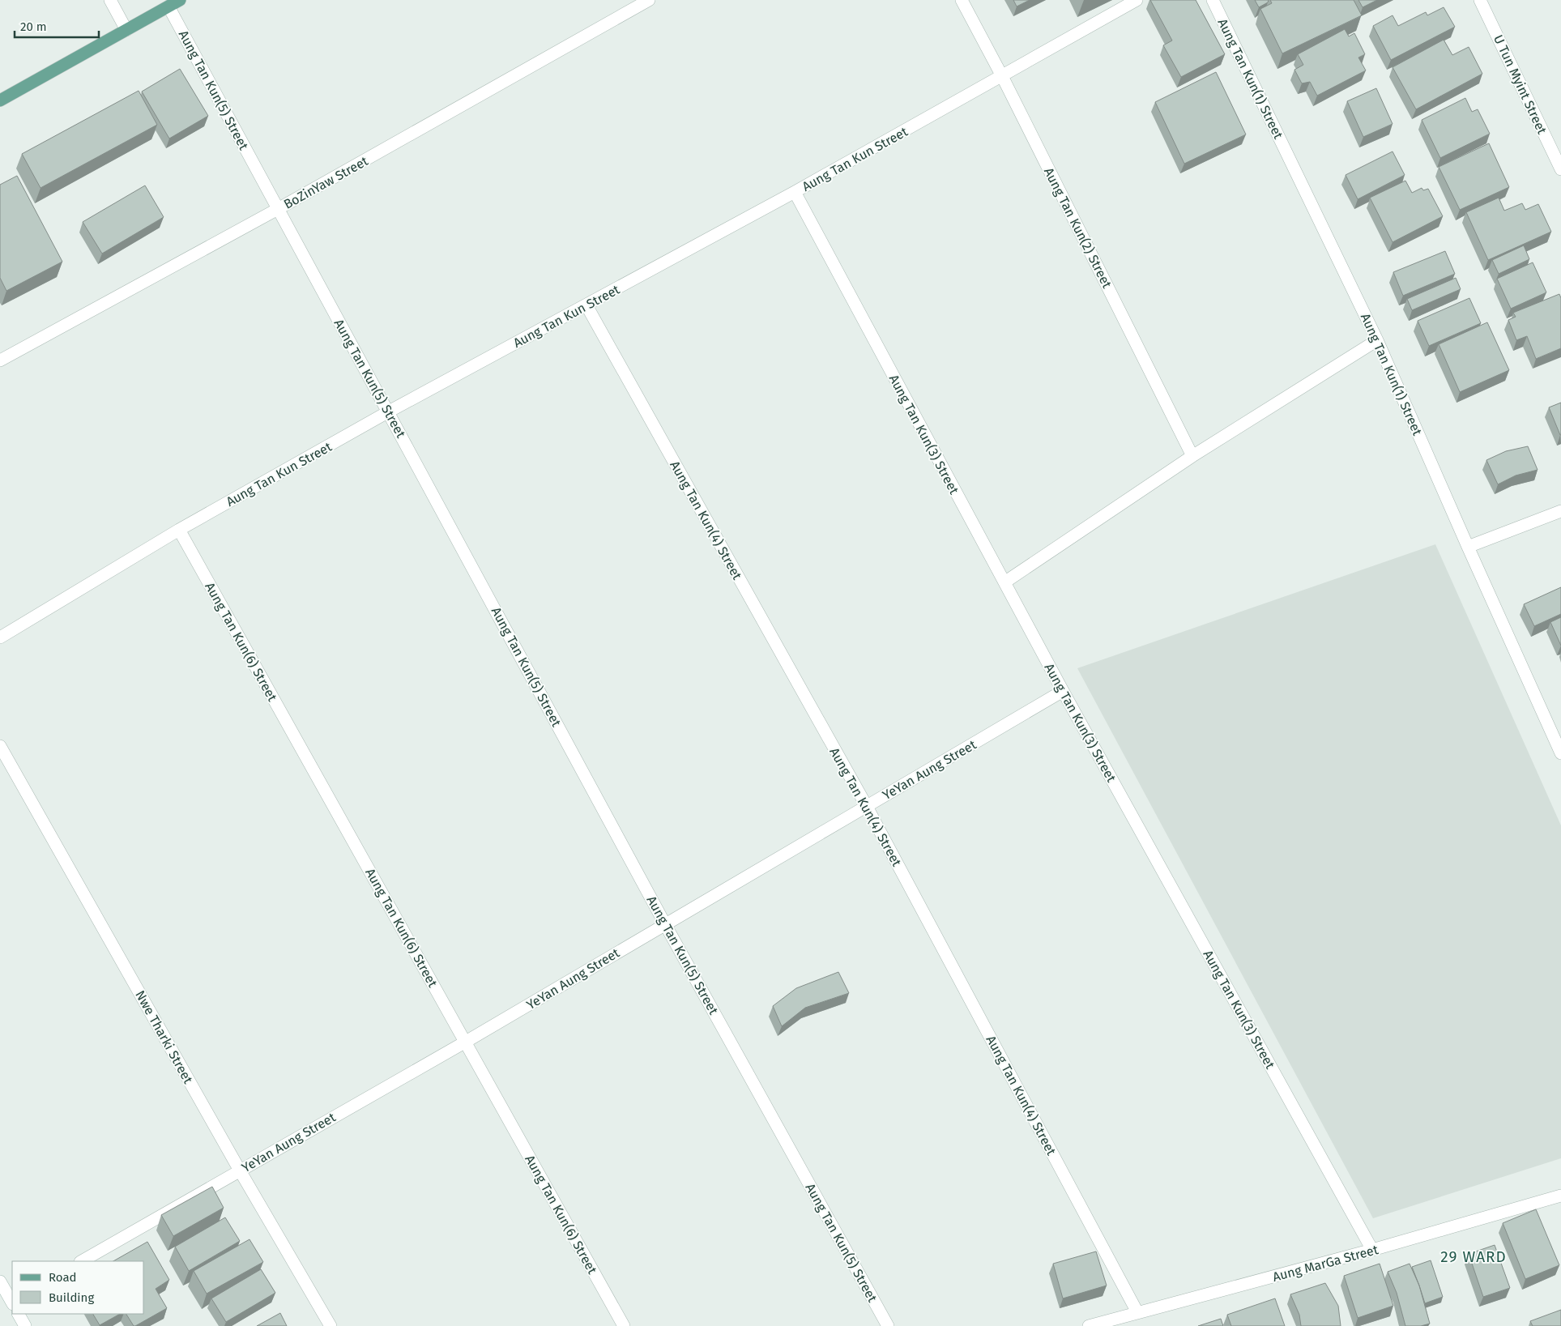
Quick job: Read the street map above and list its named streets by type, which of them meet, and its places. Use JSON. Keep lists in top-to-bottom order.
{
  "streets": {
    "street": [
      "Aung Tan Kun(1) Street",
      "U Tun Myint Street",
      "Aung Tan Kun(5) Street",
      "Aung Tan Kun Street",
      "BoZinYaw Street",
      "Aung Tan Kun(2) Street",
      "Aung Tan Kun(3) Street",
      "Aung Tan Kun(4) Street",
      "Aung Tan Kun(6) Street",
      "YeYan Aung Street",
      "Nwe Tharki Street",
      "Aung MarGa Street"
    ]
  },
  "crossings": [
    ["Aung Tan Kun(5) Street", "Aung Tan Kun Street"],
    ["Aung Tan Kun(5) Street", "BoZinYaw Street"],
    ["Aung Tan Kun(5) Street", "YeYan Aung Street"],
    ["Aung Tan Kun Street", "Aung Tan Kun(2) Street"],
    ["Aung Tan Kun Street", "Aung Tan Kun(3) Street"],
    ["Aung Tan Kun Street", "Aung Tan Kun(4) Street"],
    ["Aung Tan Kun Street", "Aung Tan Kun(6) Street"],
    ["Aung Tan Kun(3) Street", "YeYan Aung Street"],
    ["Aung Tan Kun(3) Street", "Aung MarGa Street"],
    ["Aung Tan Kun(4) Street", "YeYan Aung Street"],
    ["Aung Tan Kun(4) Street", "Aung MarGa Street"],
    ["Aung Tan Kun(6) Street", "YeYan Aung Street"],
    ["YeYan Aung Street", "Nwe Tharki Street"]
  ],
  "districts": ["29 WARD"],
  "legend": ["Road", "Building"],
  "scale_bar": "20 m"
}
